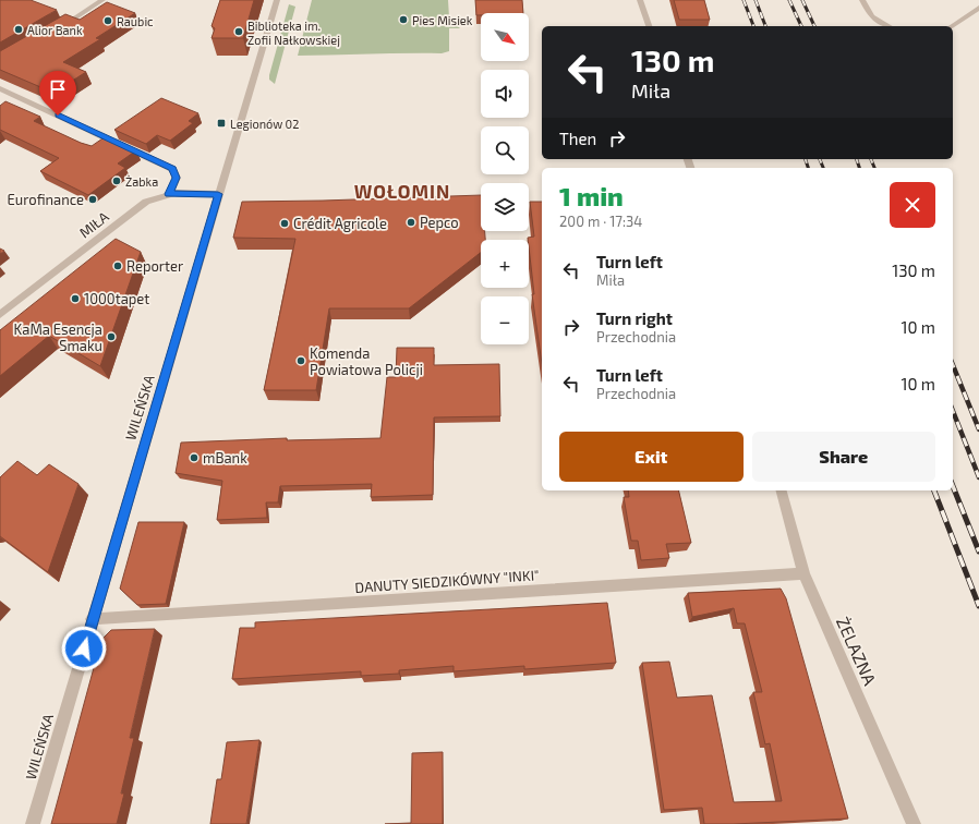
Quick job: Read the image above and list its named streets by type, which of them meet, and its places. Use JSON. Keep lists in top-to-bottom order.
{
  "streets": {
    "street": [
      "MIŁA",
      "WILEŃSKA",
      "DANUTY SIEDZIKÓWNY \"INKI\"",
      "ŻELAZNA"
    ]
  },
  "crossings": [
    ["MIŁA", "WILEŃSKA"],
    ["WILEŃSKA", "DANUTY SIEDZIKÓWNY \"INKI\""],
    ["DANUTY SIEDZIKÓWNY \"INKI\"", "ŻELAZNA"]
  ],
  "districts": ["WOŁOMIN"],
  "places": {
    "other": [
      "Pies Misiek",
      "Raubic",
      "Alior Bank",
      "Biblioteka im. Zofii Nałkowskiej",
      "Żabka",
      "Eurofinance",
      "Pepco",
      "Crédit Agricole",
      "Reporter",
      "1000tapet",
      "KaMa Esencja Smaku",
      "Komenda Powiatowa Policji",
      "mBank"
    ],
    "transit": ["Legionów 02"]
  },
  "north": "bottom right",
  "page": {
    "map_buttons": ["+", "−"],
    "turn": ["130 m", "Miła"],
    "then": "Then",
    "heading": ["1 min", "200 m · 17:34"],
    "list": [
      {
        "name": "Turn left",
        "note": "Miła",
        "value": "130 m"
      },
      {
        "name": "Turn right",
        "note": "Przechodnia",
        "value": "10 m"
      },
      {
        "name": "Turn left",
        "note": "Przechodnia",
        "value": "10 m"
      }
    ],
    "buttons": ["Exit", "Share"]
  }
}
